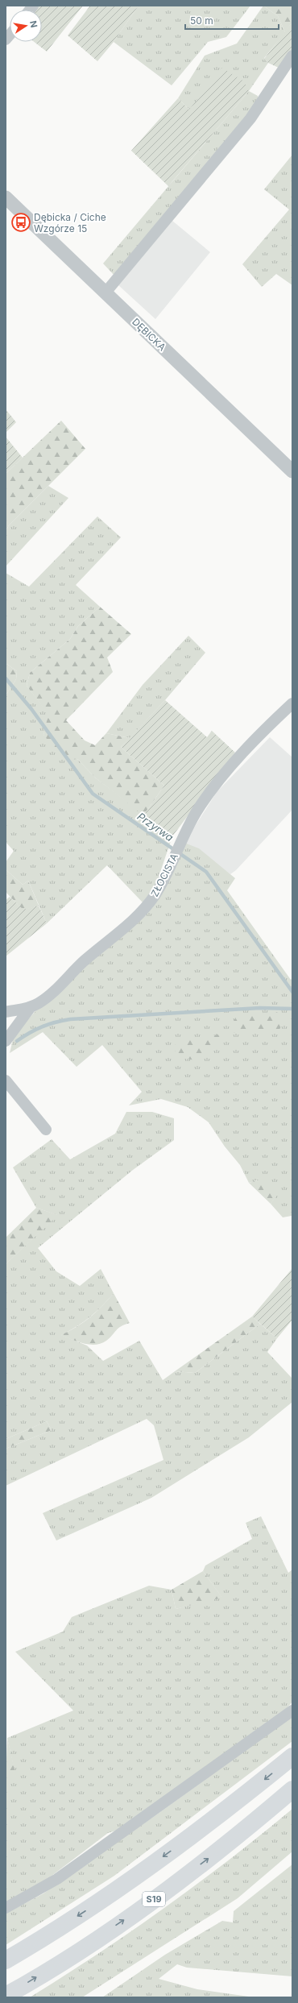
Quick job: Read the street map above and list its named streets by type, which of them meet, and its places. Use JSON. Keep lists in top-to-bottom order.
{
  "streets": {
    "highway": ["S19"],
    "street": ["DĘBICKA", "ZŁOCISTA"]
  },
  "water": ["Przyrwa"],
  "places": {
    "bus stop": ["Dębicka / Ciche Wzgórze 15"]
  },
  "scale_bar": "50 m",
  "north": "right"
}
